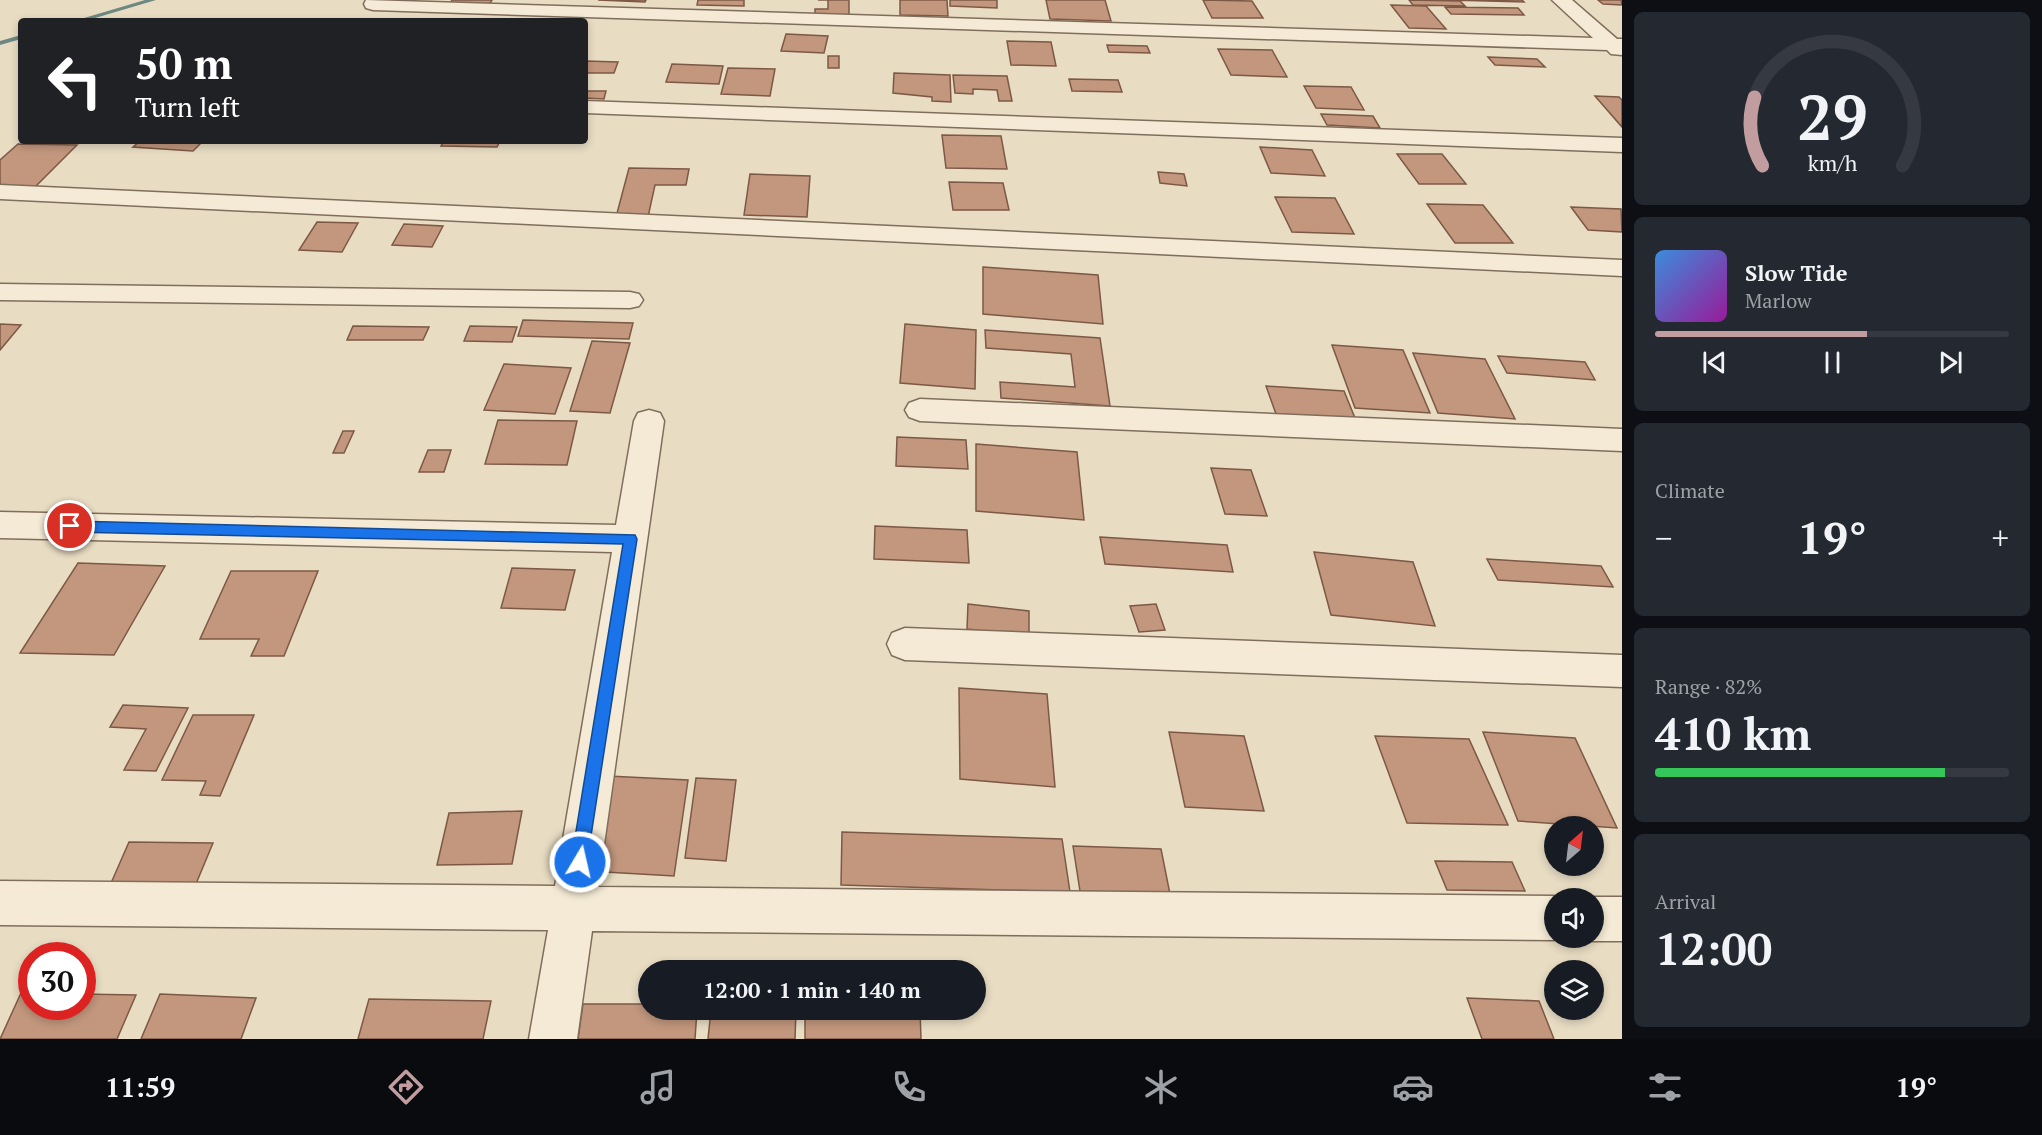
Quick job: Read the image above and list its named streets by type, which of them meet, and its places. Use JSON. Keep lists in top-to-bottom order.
{
  "north": "top right",
  "page": {
    "turn": ["50 m", "Turn left"],
    "song": ["Slow Tide", "Marlow"],
    "tile": [
      "Climate",
      ["Range · 82%", "410 km"],
      ["Arrival", "12:00"]
    ],
    "heat": ["−", "19°", "+"],
    "limit": "30",
    "trip": "12:00 · 1 min · 140 m",
    "tabs": ["11:59", "19°"],
    "gauge": ["29", "km/h"]
  }
}
